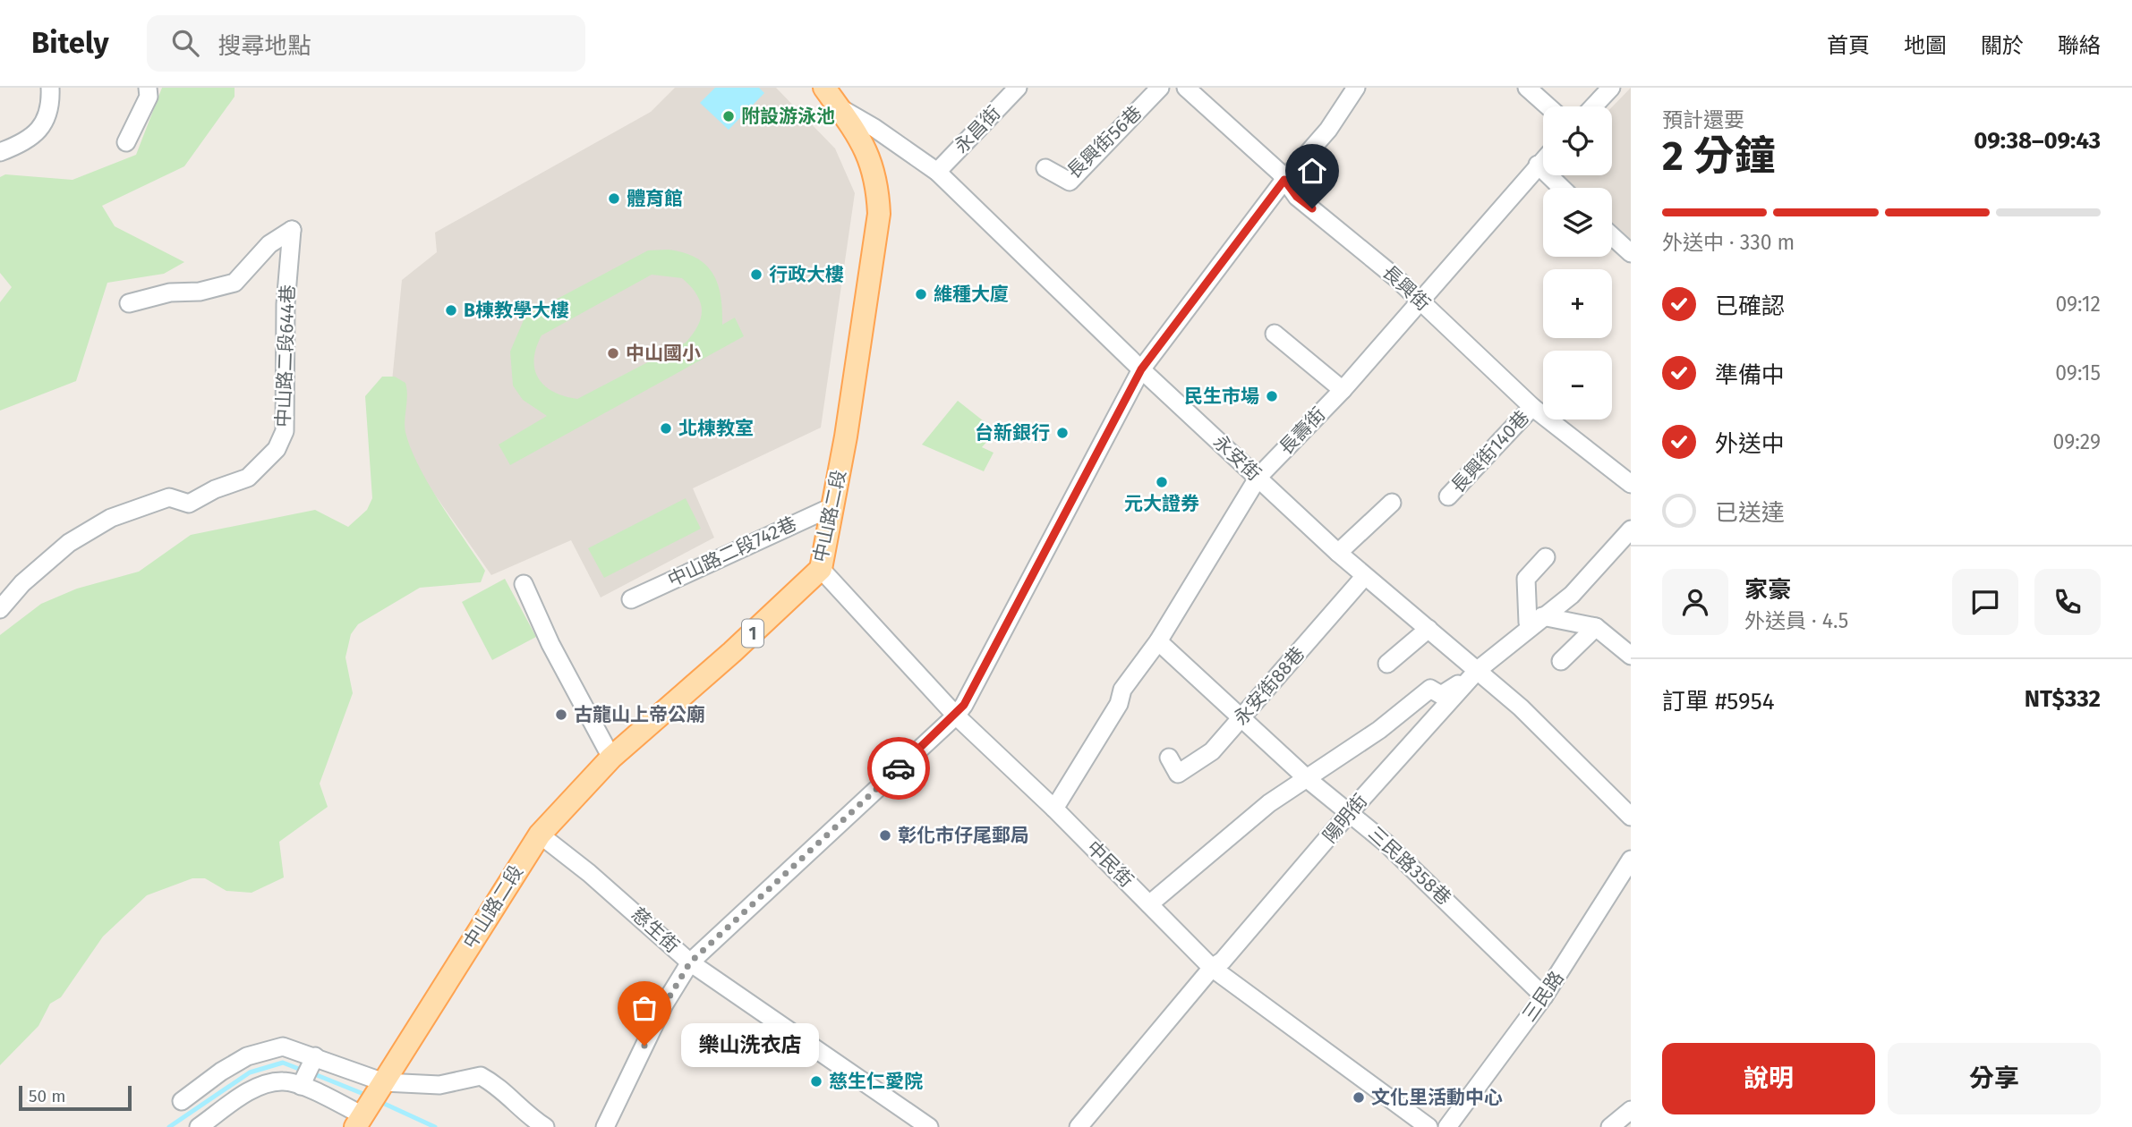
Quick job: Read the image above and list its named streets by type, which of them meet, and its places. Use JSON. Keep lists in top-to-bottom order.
{
  "streets": {
    "main road": ["中山路二段", "1"],
    "street": [
      "永昌街",
      "長興街56巷",
      "長興街",
      "中山路二段644巷",
      "長壽街",
      "長興街140巷",
      "永安街",
      "中山路二段742巷",
      "永安街88巷",
      "陽明街",
      "中民街",
      "三民路358巷",
      "慈生街",
      "三民路"
    ]
  },
  "crossings": [
    ["永昌街", "永安街"],
    ["長興街", "長壽街"],
    ["長興街", "長興街140巷"],
    ["長壽街", "永安街"],
    ["長壽街", "中民街"],
    ["長壽街", "三民路358巷"],
    ["永安街", "中山路二段"],
    ["永安街", "永安街88巷"],
    ["永安街", "陽明街"],
    ["中山路二段", "中山路二段742巷"],
    ["中山路二段", "中民街"],
    ["中山路二段", "慈生街"],
    ["永安街88巷", "三民路358巷"],
    ["陽明街", "中民街"],
    ["陽明街", "三民路358巷"],
    ["三民路358巷", "三民路"]
  ],
  "places": [
    "附設游泳池",
    "體育館",
    "行政大樓",
    "維種大廈",
    "B棟教學大樓",
    "中山國小",
    "民生市場",
    "北棟教室",
    "台新銀行",
    "元大證券",
    "古龍山上帝公廟",
    "彰化市仔尾郵局",
    "樂山洗衣店",
    "慈生仁愛院",
    "文化里活動中心"
  ],
  "scale_bar": "50 m",
  "page": {
    "header": "Bitely",
    "search": "搜尋地點",
    "nav": [
      "首頁",
      "地圖",
      "關於",
      "聯絡"
    ],
    "heading": ["2 分鐘", "預計還要", "09:38–09:43"],
    "panel": [
      "家豪",
      "外送員 · 4.5",
      "訂單 #5954",
      "NT$332"
    ],
    "map_buttons": ["+", "−"],
    "bar": "外送中 · 330 m",
    "list": [
      ["已確認", "09:12"],
      ["準備中", "09:15"],
      ["外送中", "09:29"],
      "已送達"
    ],
    "bubble": "樂山洗衣店",
    "buttons": ["說明", "分享"],
    "scale": "50 m"
  }
}
